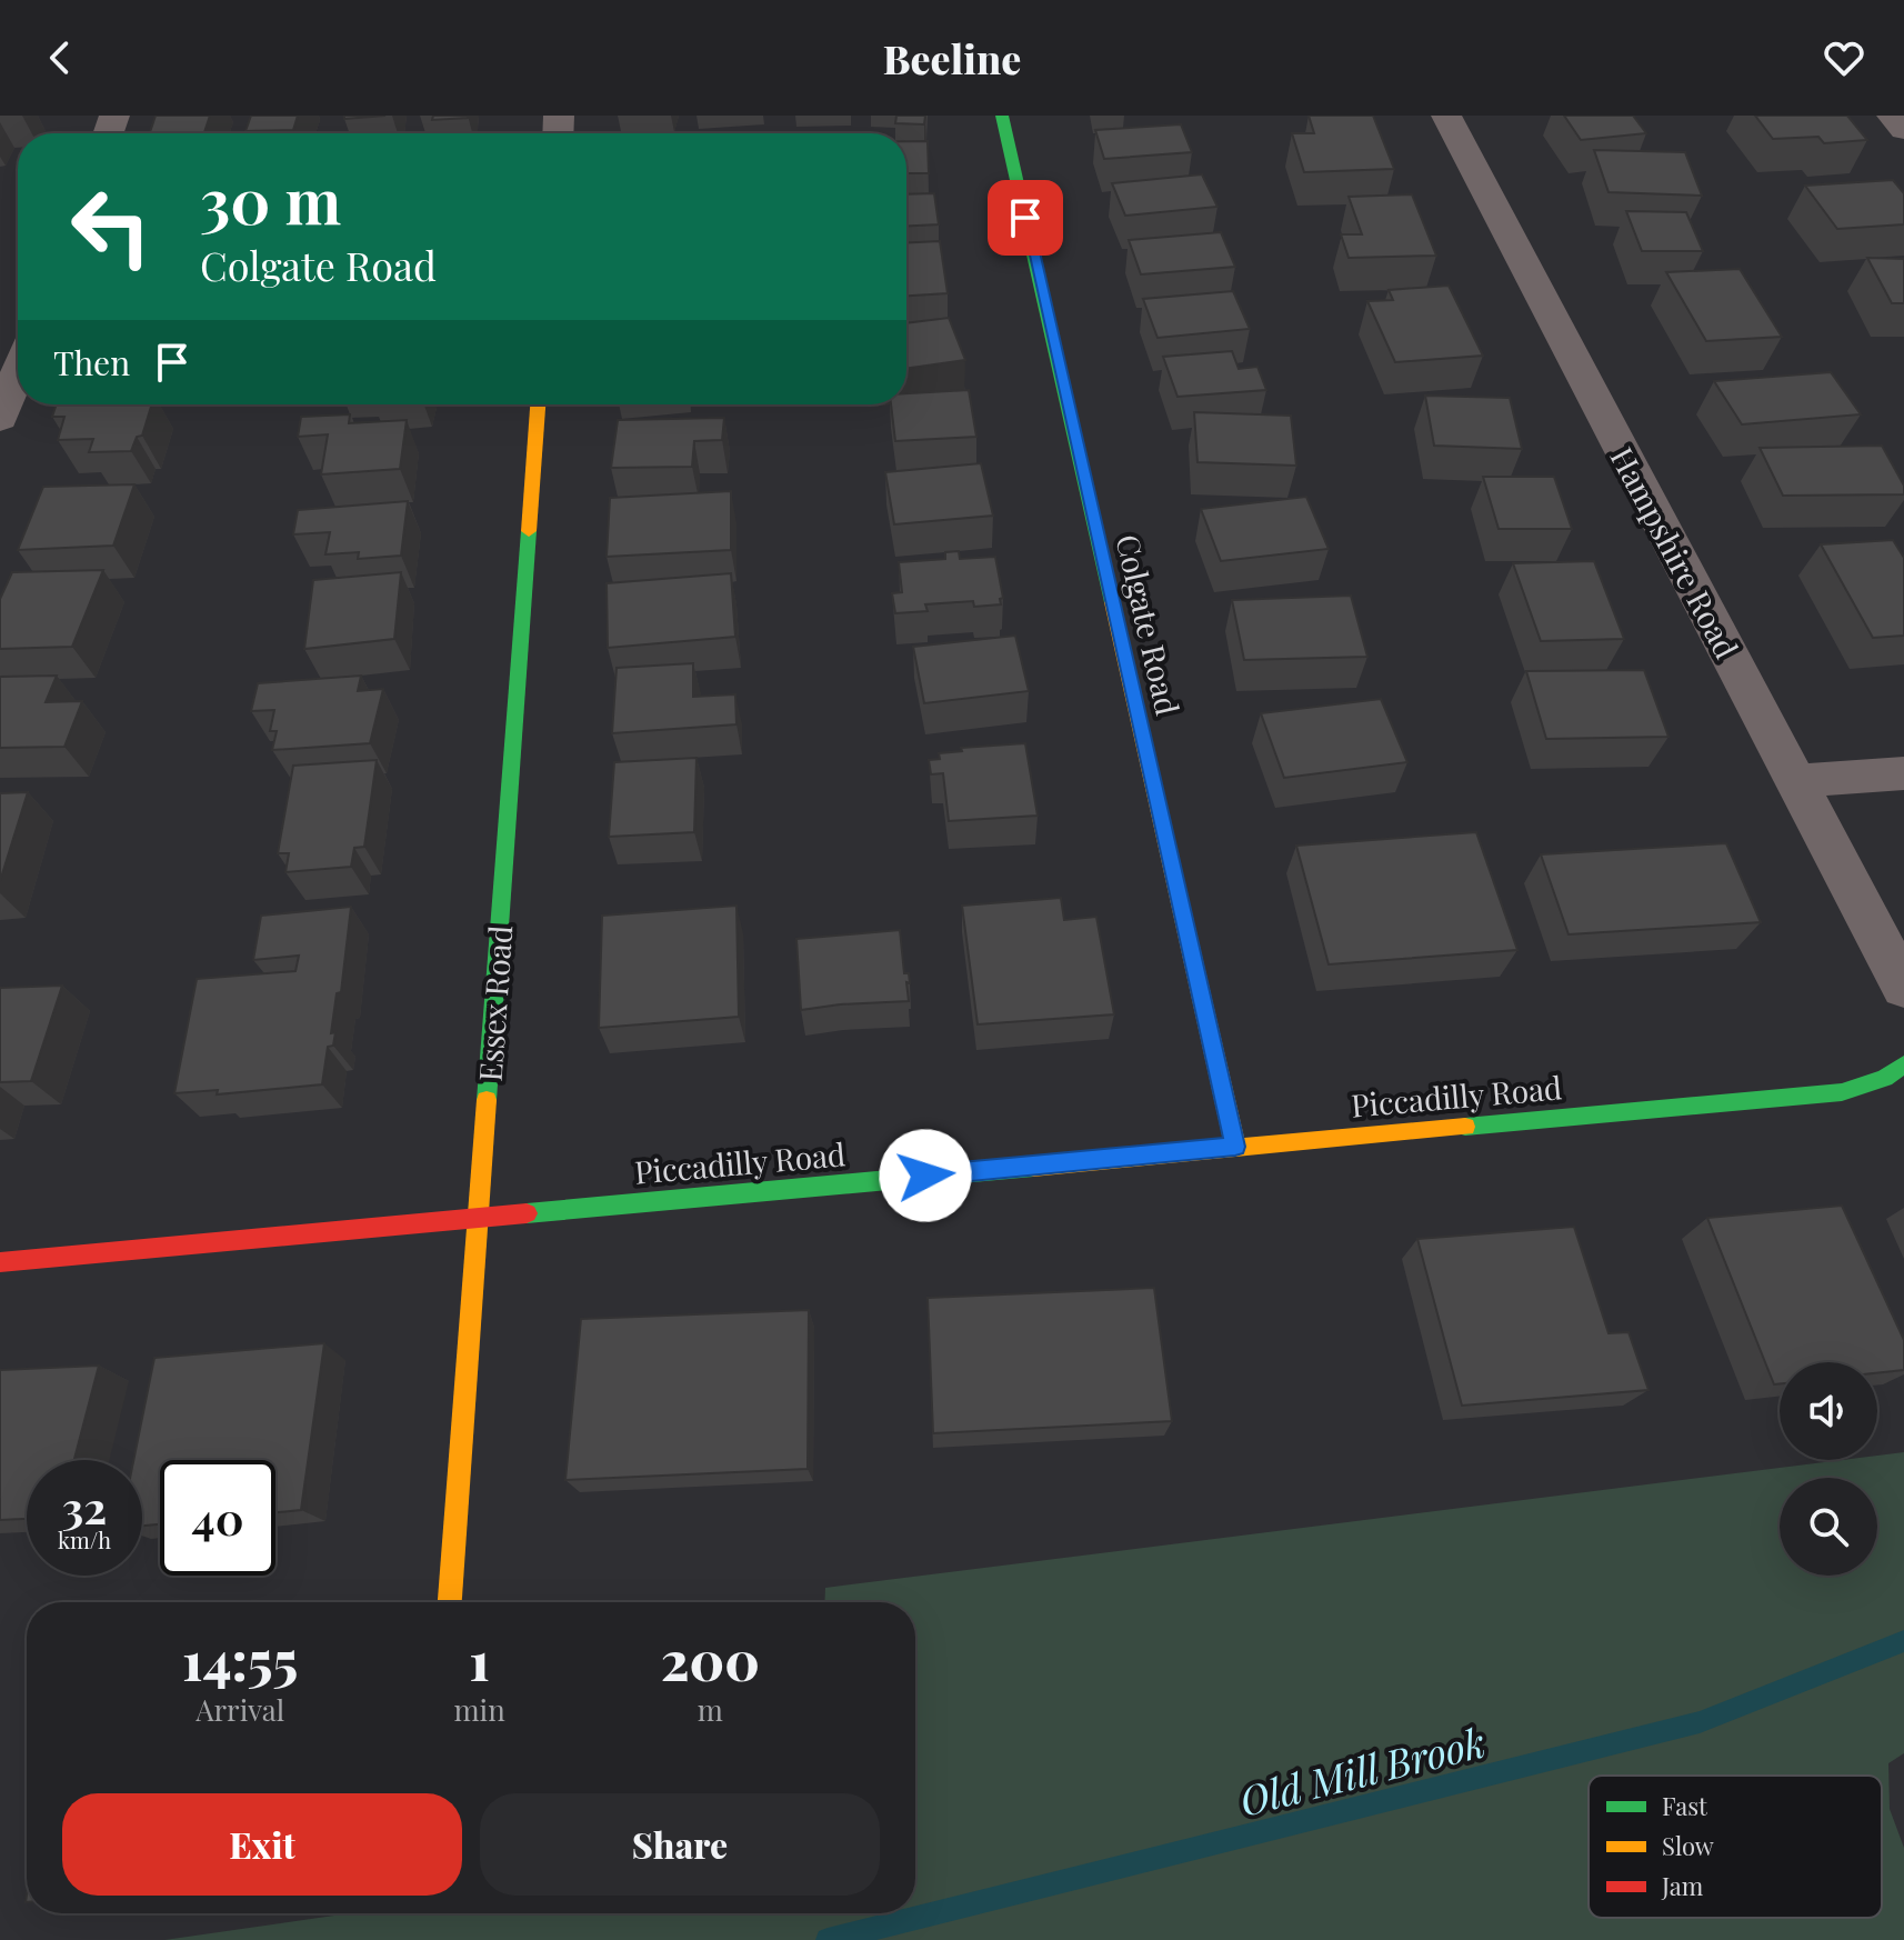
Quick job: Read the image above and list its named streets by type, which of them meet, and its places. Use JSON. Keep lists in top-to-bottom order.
{
  "streets": {
    "street": [
      "Hampshire Road",
      "Colgate Road",
      "Essex Road",
      "Piccadilly Road"
    ]
  },
  "crossings": [
    ["Colgate Road", "Piccadilly Road"],
    ["Essex Road", "Piccadilly Road"]
  ],
  "water": ["Old Mill Brook"],
  "legend": ["Fast", "Slow", "Jam"],
  "page": {
    "header": "Beeline",
    "turn": ["30 m", "Colgate Road"],
    "then": "Then",
    "speed": "32 km/h",
    "limit": "40",
    "eta": [
      "14:55",
      "Arrival",
      "1",
      "min",
      "200",
      "m"
    ],
    "buttons": ["Exit", "Share"]
  }
}
